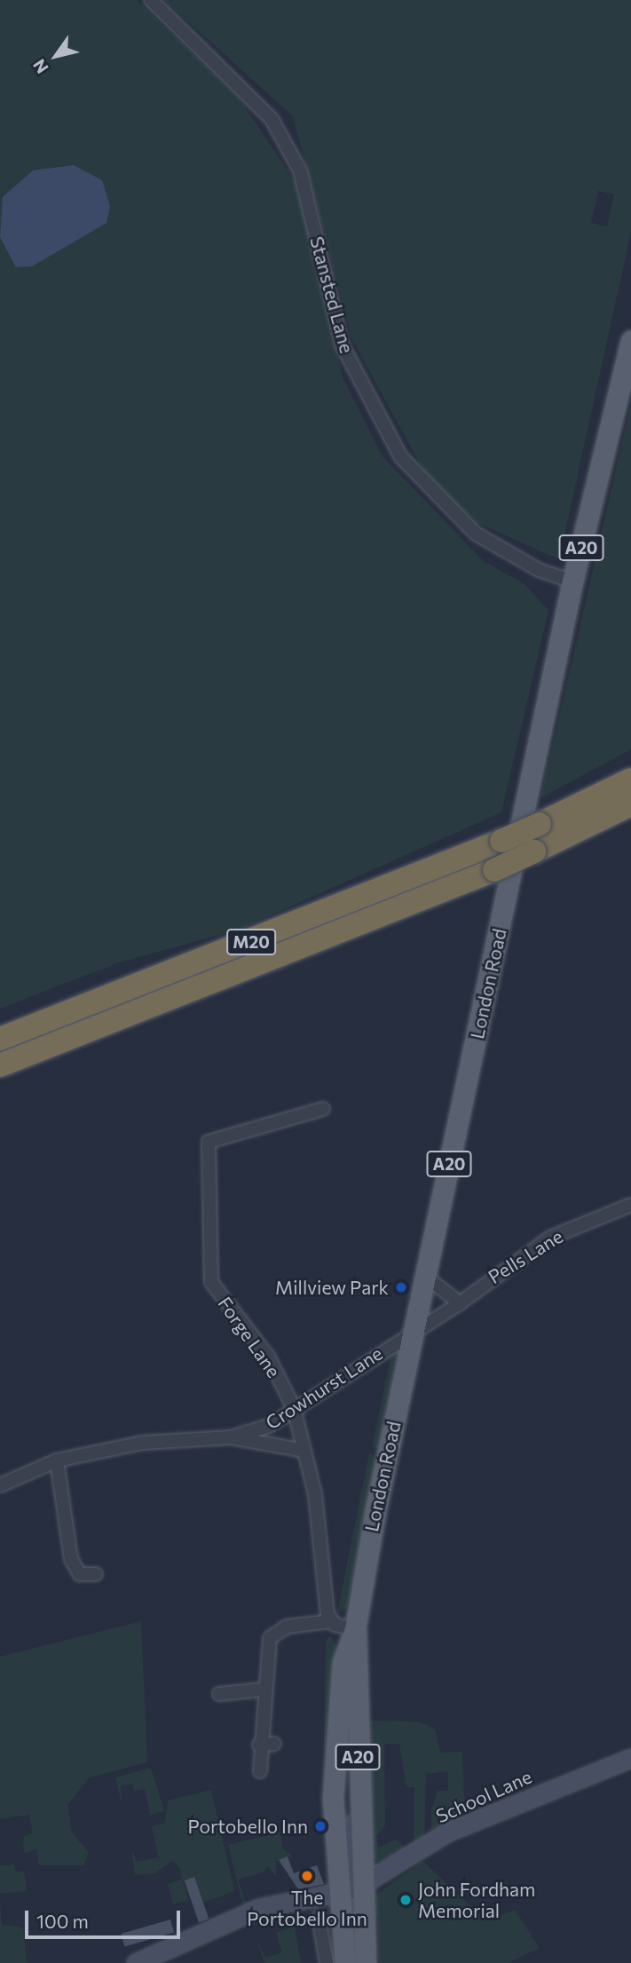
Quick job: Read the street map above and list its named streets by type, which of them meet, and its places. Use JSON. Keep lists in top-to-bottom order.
{
  "streets": {
    "highway": ["M20"],
    "main road": ["A20", "London Road"],
    "street": [
      "Stansted Lane",
      "Pells Lane",
      "Forge Lane",
      "Crowhurst Lane",
      "School Lane"
    ]
  },
  "crossings": [
    ["Stansted Lane", "London Road"],
    ["London Road", "Pells Lane"],
    ["London Road", "Crowhurst Lane"],
    ["London Road", "School Lane"],
    ["Pells Lane", "Crowhurst Lane"],
    ["Forge Lane", "Crowhurst Lane"]
  ],
  "places": [
    "Millview Park",
    "Portobello Inn",
    "The Portobello Inn",
    "John Fordham Memorial"
  ],
  "scale_bar": "100 m",
  "north": "bottom left"
}
